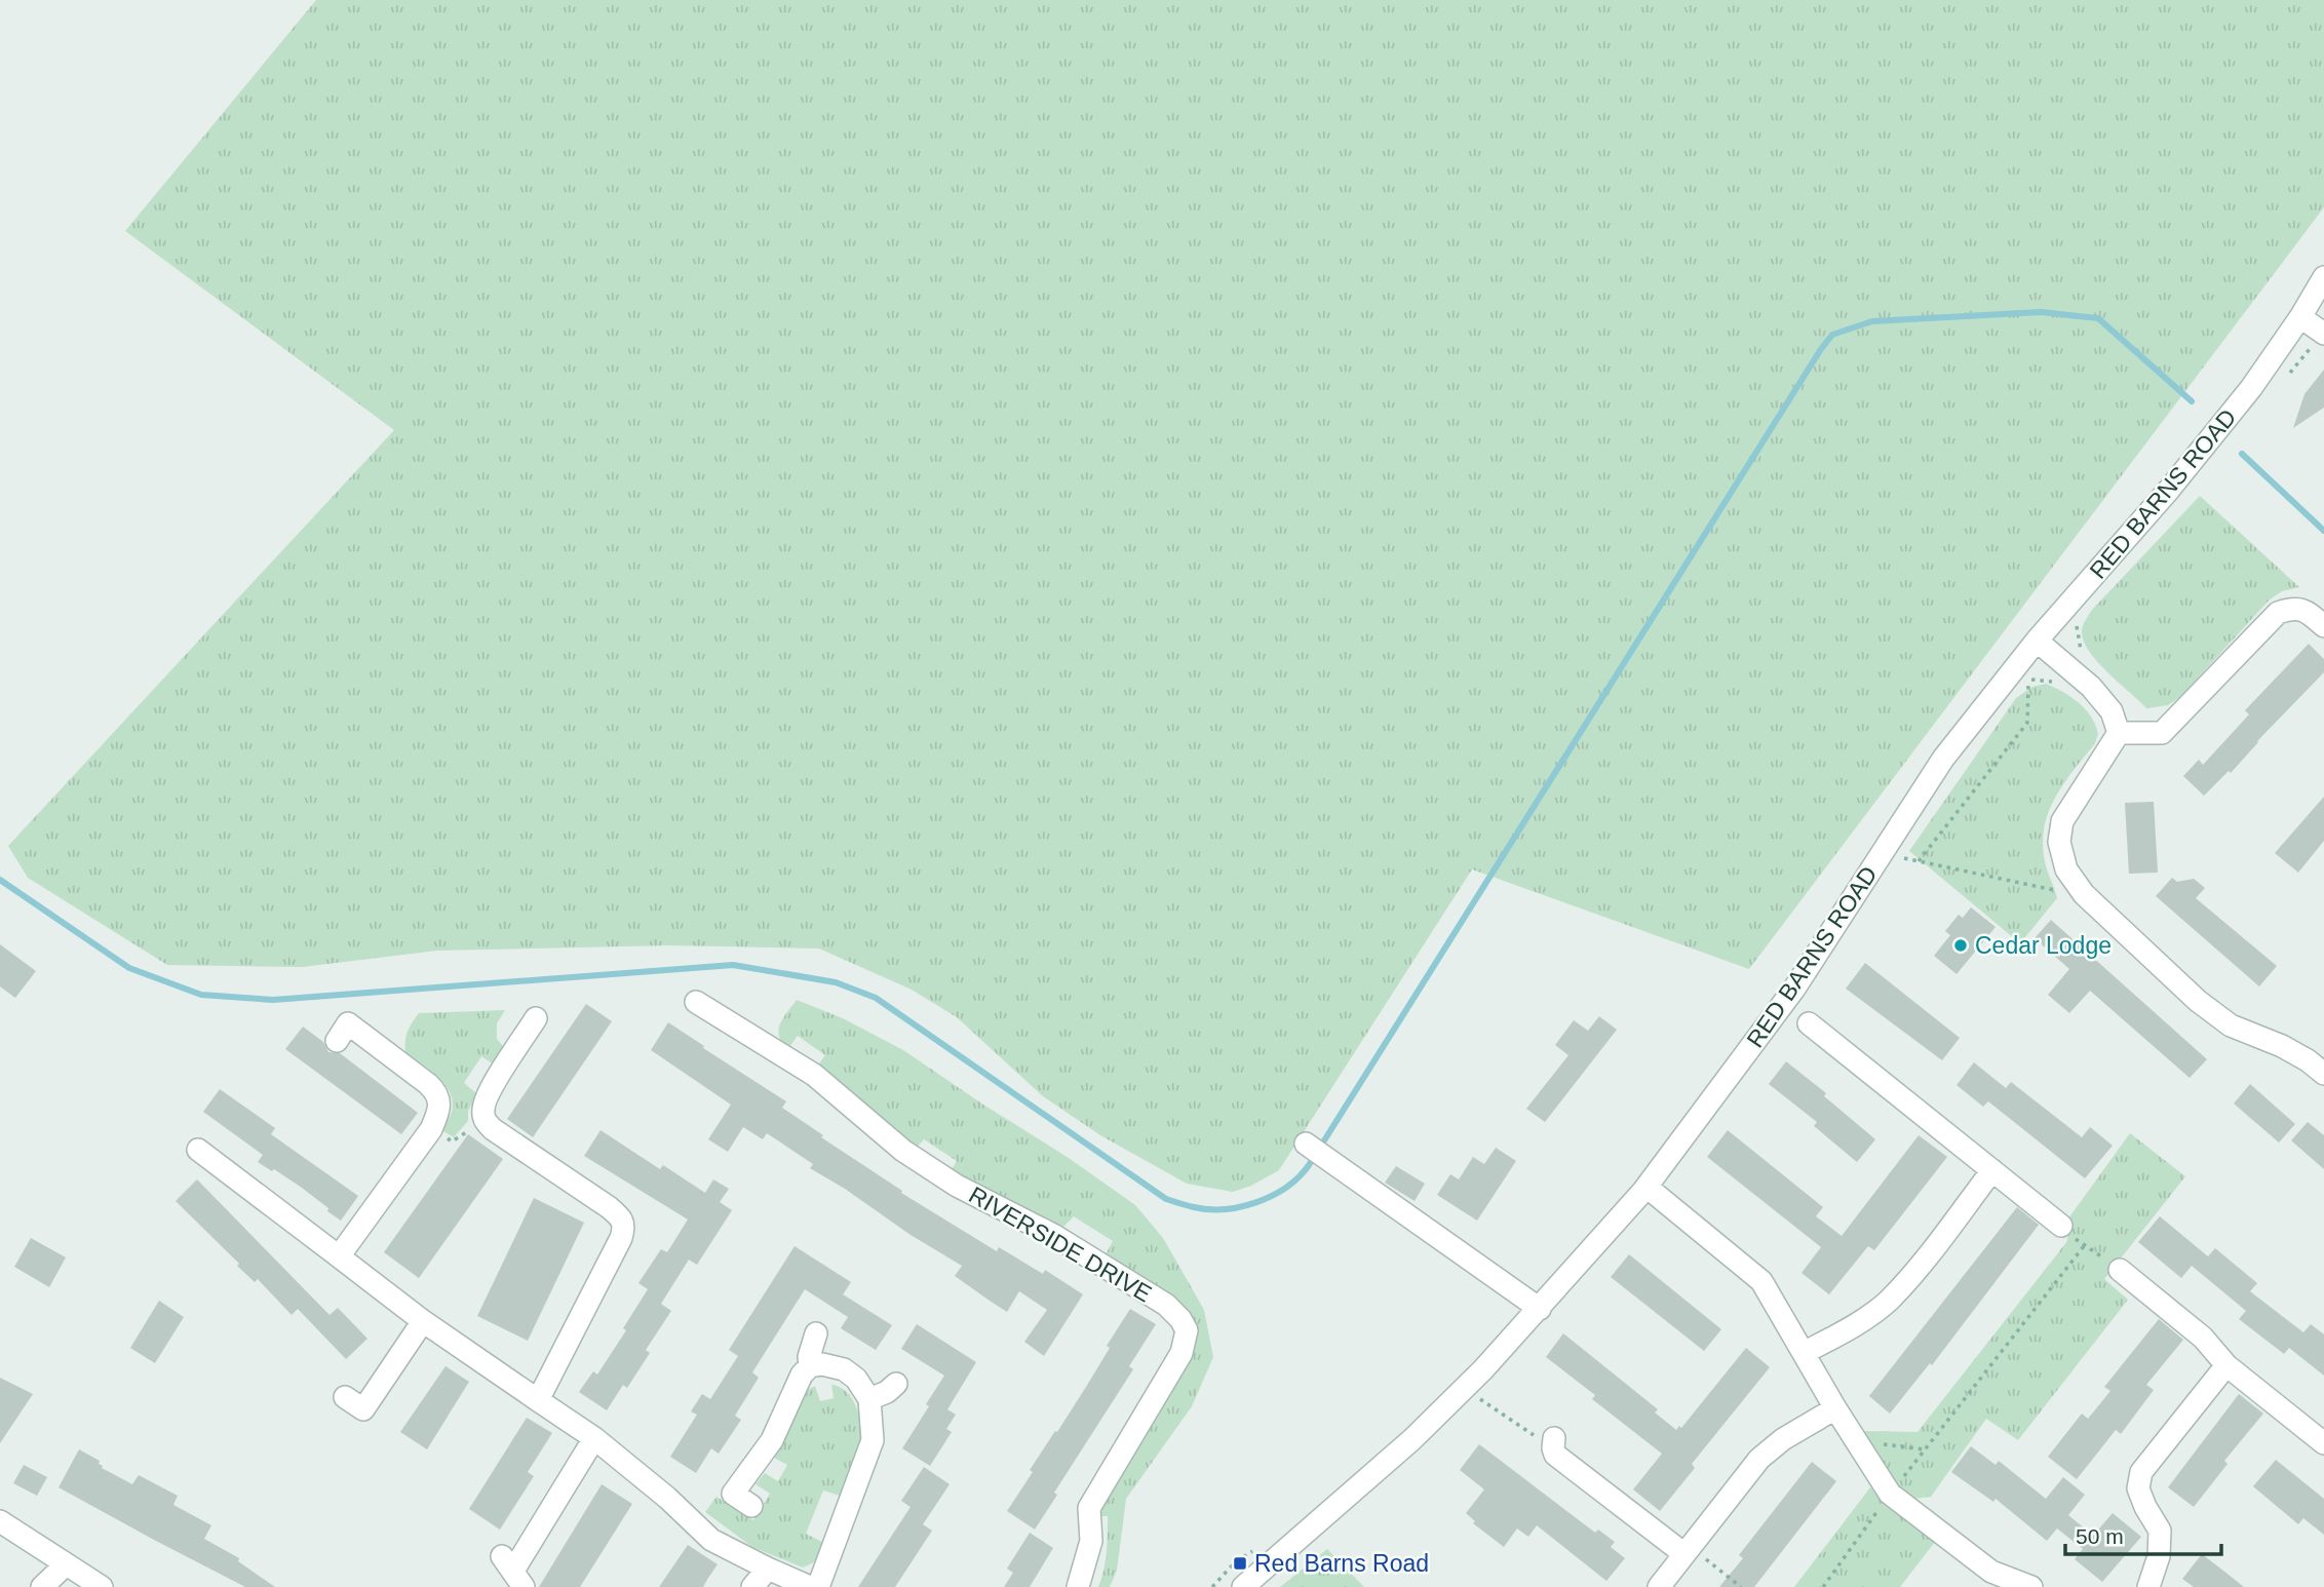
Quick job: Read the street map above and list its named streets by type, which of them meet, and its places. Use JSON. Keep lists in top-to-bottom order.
{
  "streets": {
    "street": ["RED BARNS ROAD", "RIVERSIDE DRIVE"]
  },
  "places": {
    "other": ["Cedar Lodge"],
    "transit": ["Red Barns Road"]
  },
  "scale_bar": "50 m"
}
